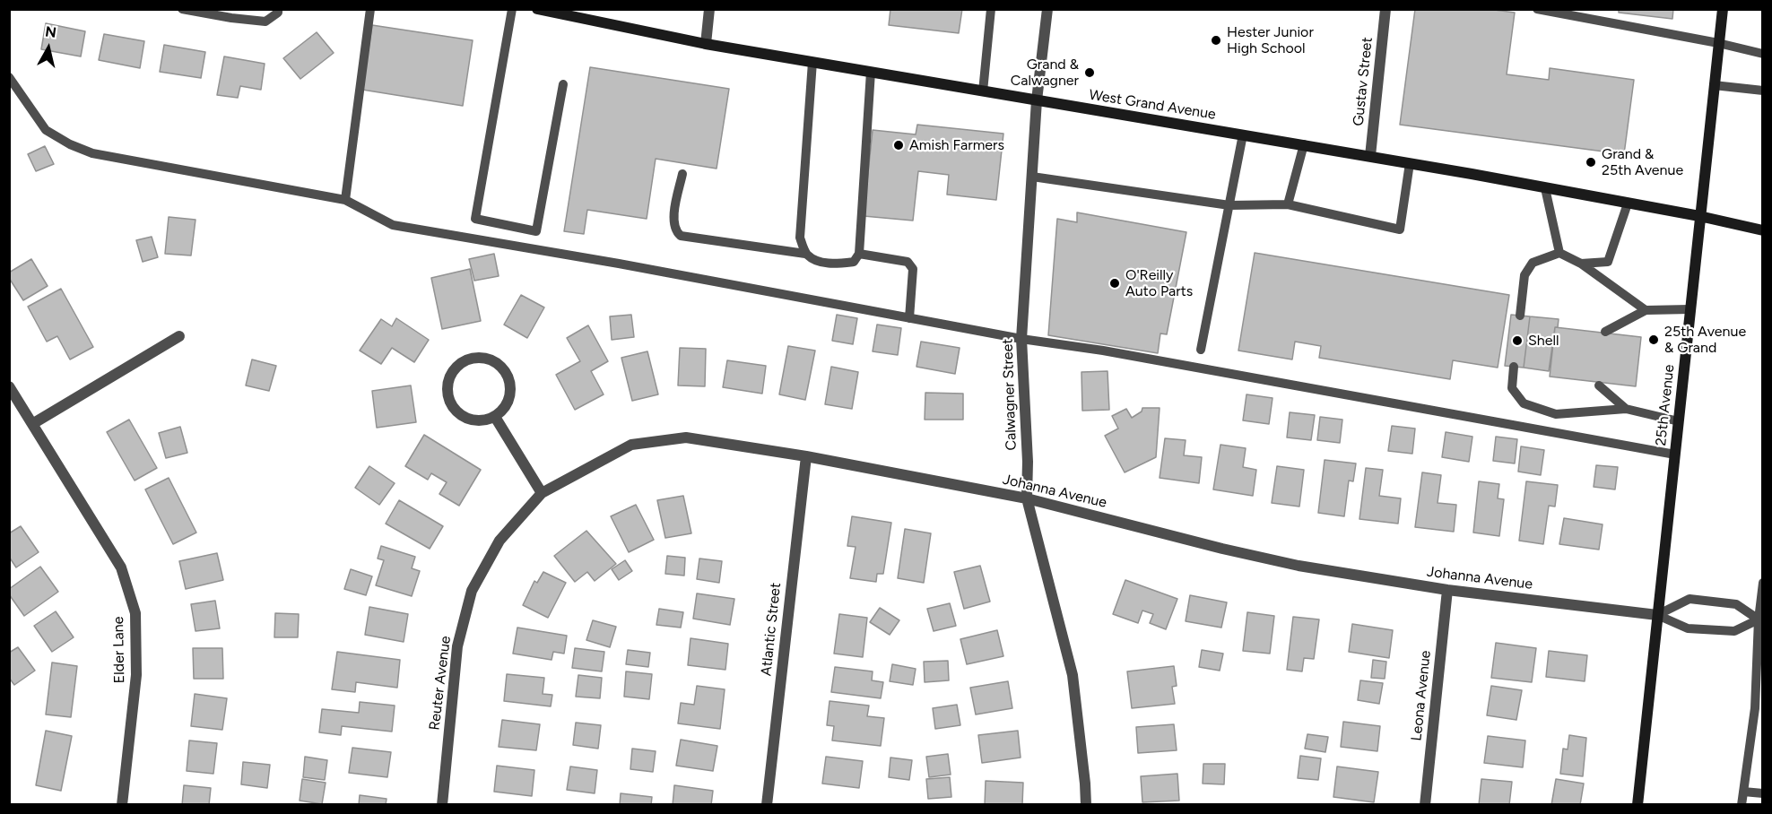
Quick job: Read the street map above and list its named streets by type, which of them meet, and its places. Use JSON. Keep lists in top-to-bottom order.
{
  "streets": {
    "main road": ["West Grand Avenue", "25th Avenue"],
    "street": [
      "Gustav Street",
      "Calwagner Street",
      "Johanna Avenue",
      "Atlantic Street",
      "Elder Lane",
      "Reuter Avenue",
      "Leona Avenue"
    ]
  },
  "crossings": [
    ["Gustav Street", "West Grand Avenue"],
    ["West Grand Avenue", "Calwagner Street"],
    ["West Grand Avenue", "25th Avenue"],
    ["Calwagner Street", "Johanna Avenue"],
    ["25th Avenue", "Johanna Avenue"],
    ["Johanna Avenue", "Atlantic Street"],
    ["Johanna Avenue", "Reuter Avenue"],
    ["Johanna Avenue", "Leona Avenue"]
  ],
  "places": [
    "Hester Junior High School",
    "Grand & Calwagner",
    "Amish Farmers",
    "Grand & 25th Avenue",
    "O'Reilly Auto Parts",
    "25th Avenue & Grand",
    "Shell"
  ],
  "north": "top"
}
